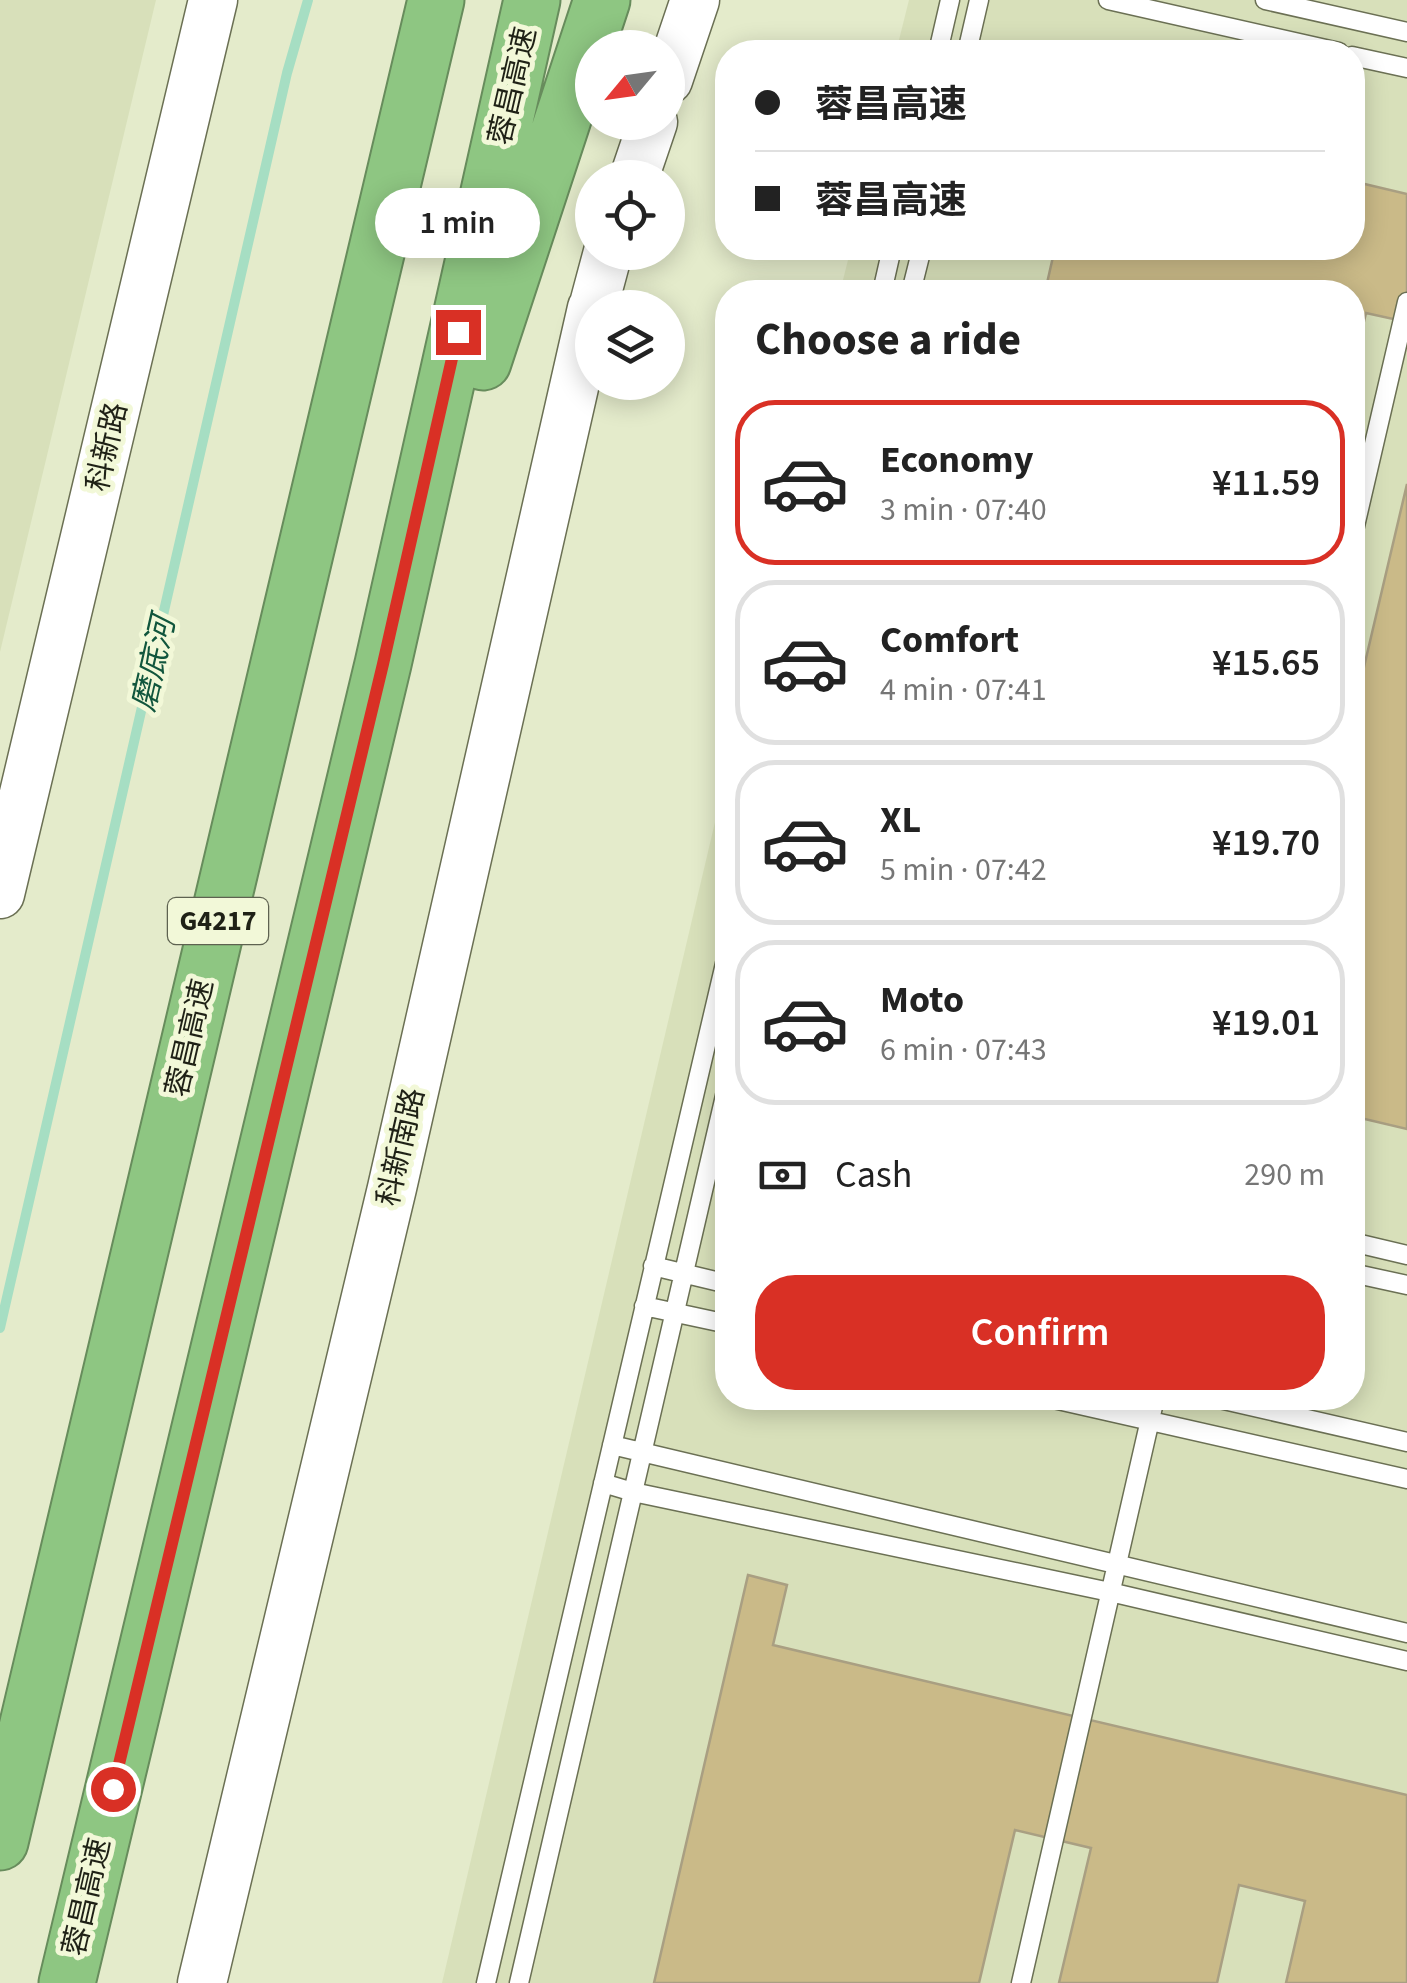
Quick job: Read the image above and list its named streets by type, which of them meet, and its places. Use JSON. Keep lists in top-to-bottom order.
{
  "streets": {
    "highway": ["蓉昌高速", "G4217"],
    "main road": ["科新路", "科新南路"]
  },
  "water": ["磨底河"],
  "north": "bottom left",
  "page": {
    "banner": ["蓉昌高速", "蓉昌高速"],
    "bubble": "1 min",
    "heading": "Choose a ride",
    "list": [
      {
        "name": "Economy",
        "note": "3 min · 07:40",
        "value": "¥11.59"
      },
      {
        "name": "Comfort",
        "note": "4 min · 07:41",
        "value": "¥15.65"
      },
      {
        "name": "XL",
        "note": "5 min · 07:42",
        "value": "¥19.70"
      },
      {
        "name": "Moto",
        "note": "6 min · 07:43",
        "value": "¥19.01"
      }
    ],
    "pay": ["Cash", "290 m"],
    "buttons": "Confirm"
  }
}
